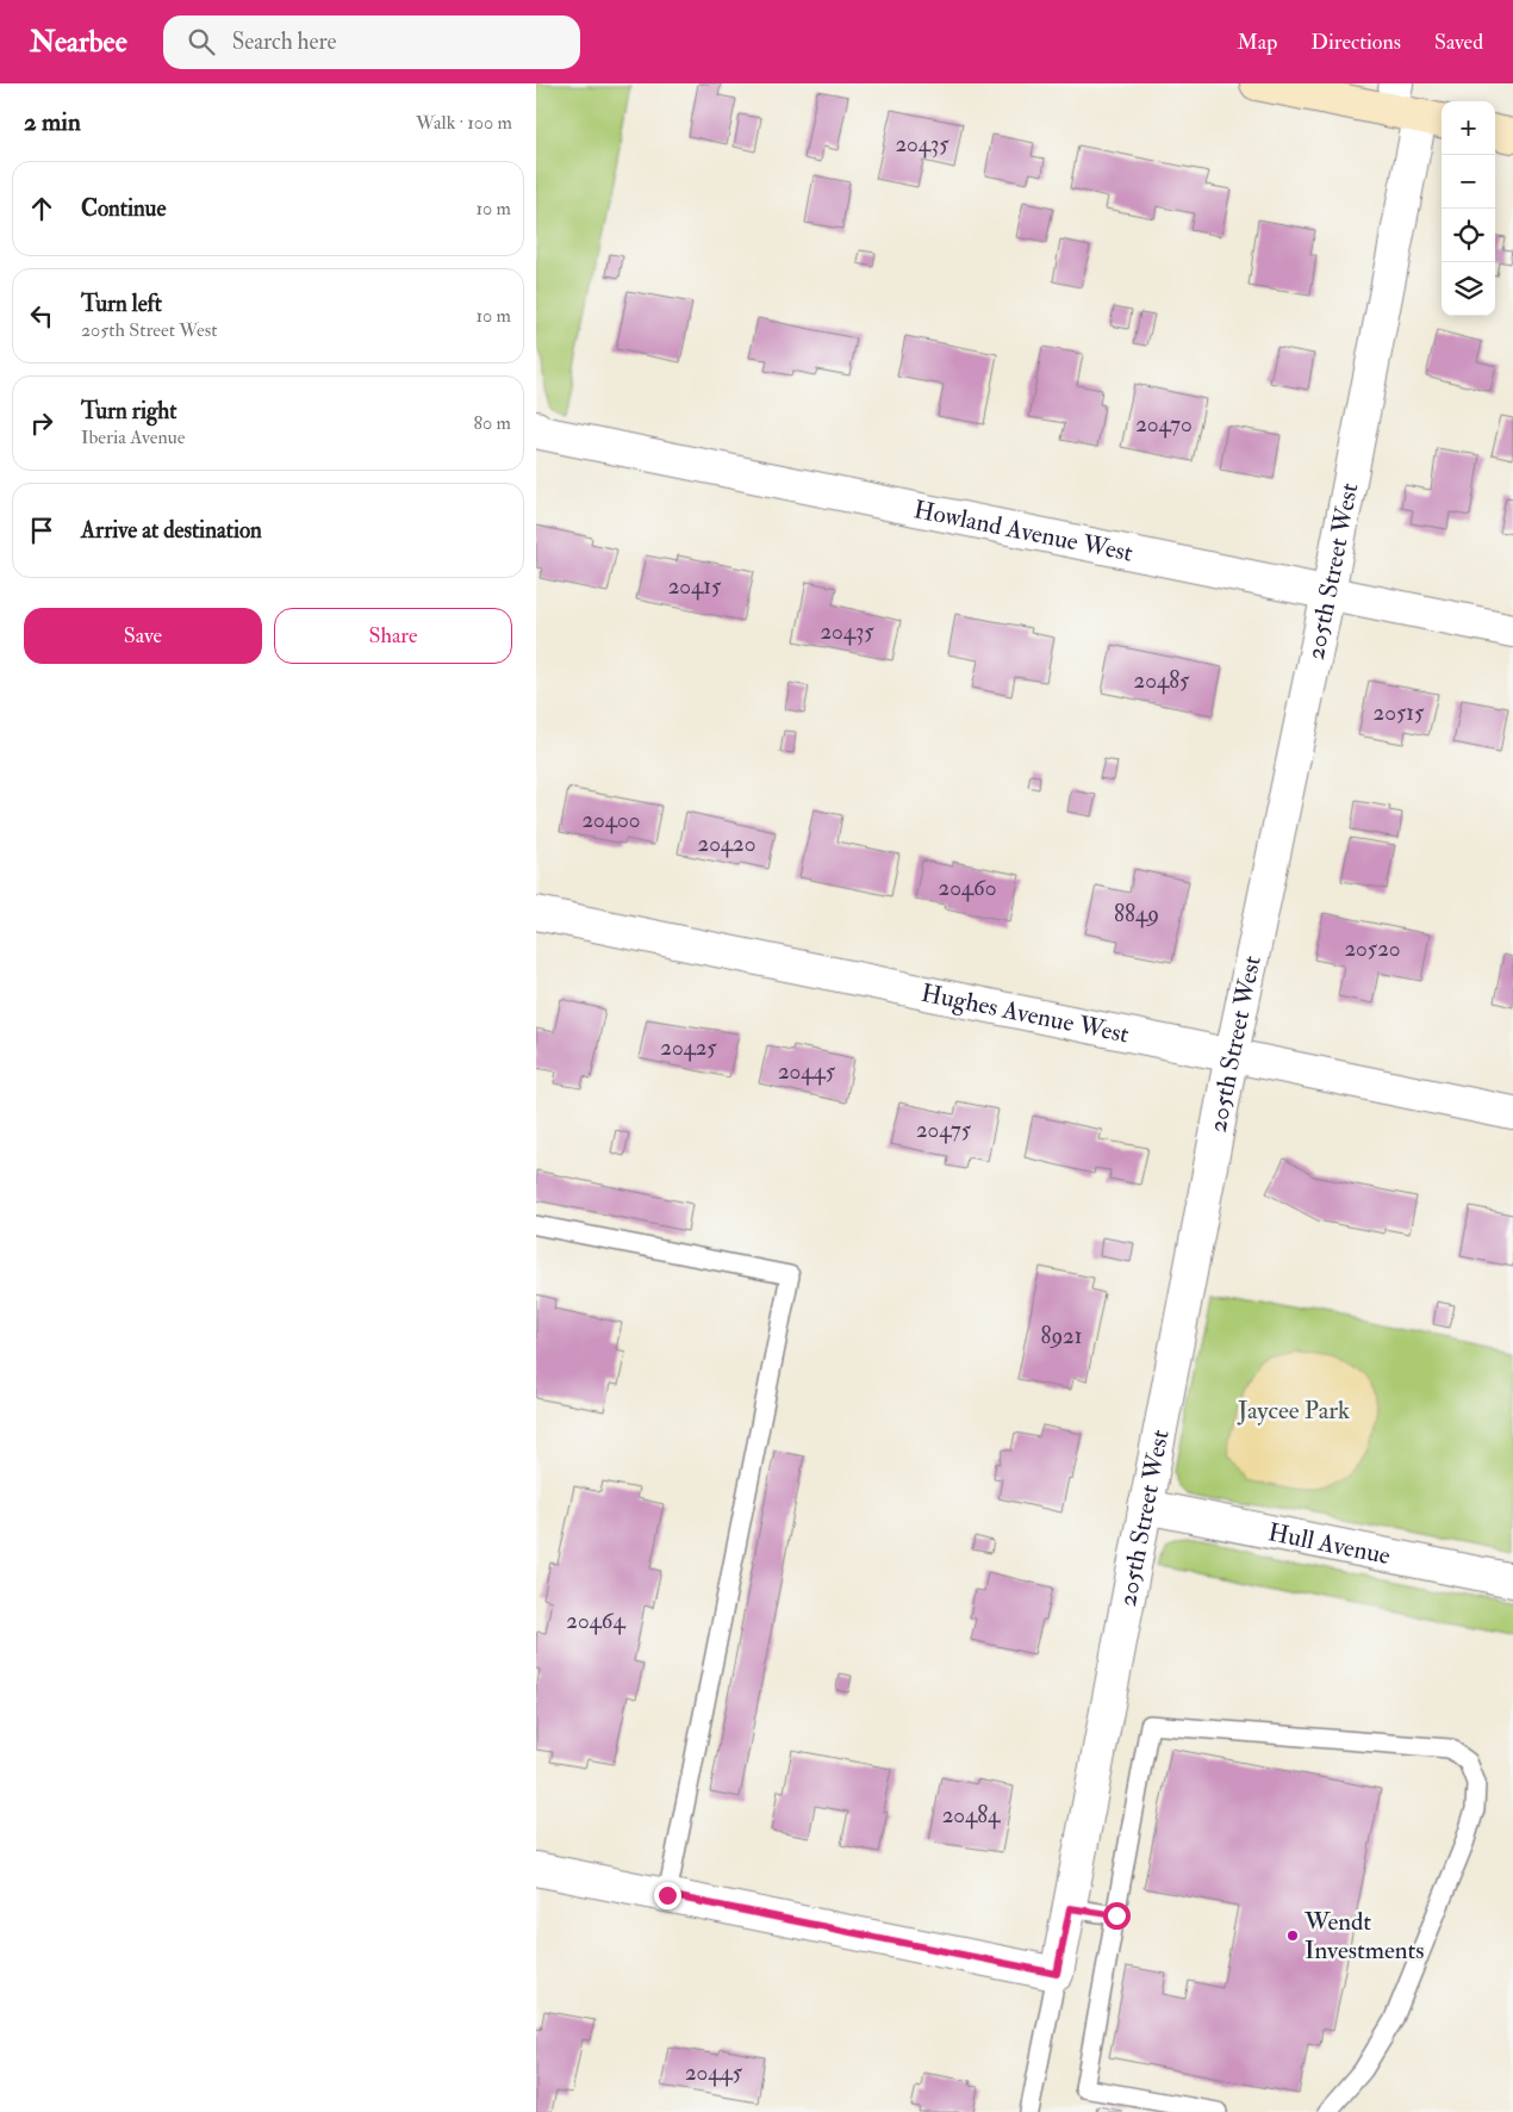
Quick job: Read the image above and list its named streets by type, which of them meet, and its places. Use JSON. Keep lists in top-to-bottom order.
{
  "streets": {
    "street": [
      "Howland Avenue West",
      "205th Street West",
      "Hughes Avenue West",
      "Hull Avenue"
    ]
  },
  "crossings": [
    ["Howland Avenue West", "205th Street West"],
    ["205th Street West", "Hughes Avenue West"],
    ["205th Street West", "Hull Avenue"]
  ],
  "parks": ["Jaycee Park"],
  "places": ["Wendt Investments"],
  "house_numbers": [
    "20435",
    "20470",
    "20415",
    "20435",
    "20485",
    "20515",
    "20400",
    "20420",
    "20460",
    "8849",
    "20520",
    "20425",
    "20445",
    "20475",
    "8921",
    "20464",
    "20484",
    "20445"
  ],
  "page": {
    "header": "Nearbee",
    "search": "Search here",
    "nav": ["Map", "Directions", "Saved"],
    "heading": ["2 min", "Walk · 100 m"],
    "map_buttons": ["+", "−"],
    "list": [
      ["Continue", "10 m"],
      ["Turn left", "205th Street West", "10 m"],
      ["Turn right", "Iberia Avenue", "80 m"],
      "Arrive at destination"
    ],
    "buttons": ["Save", "Share"]
  }
}
